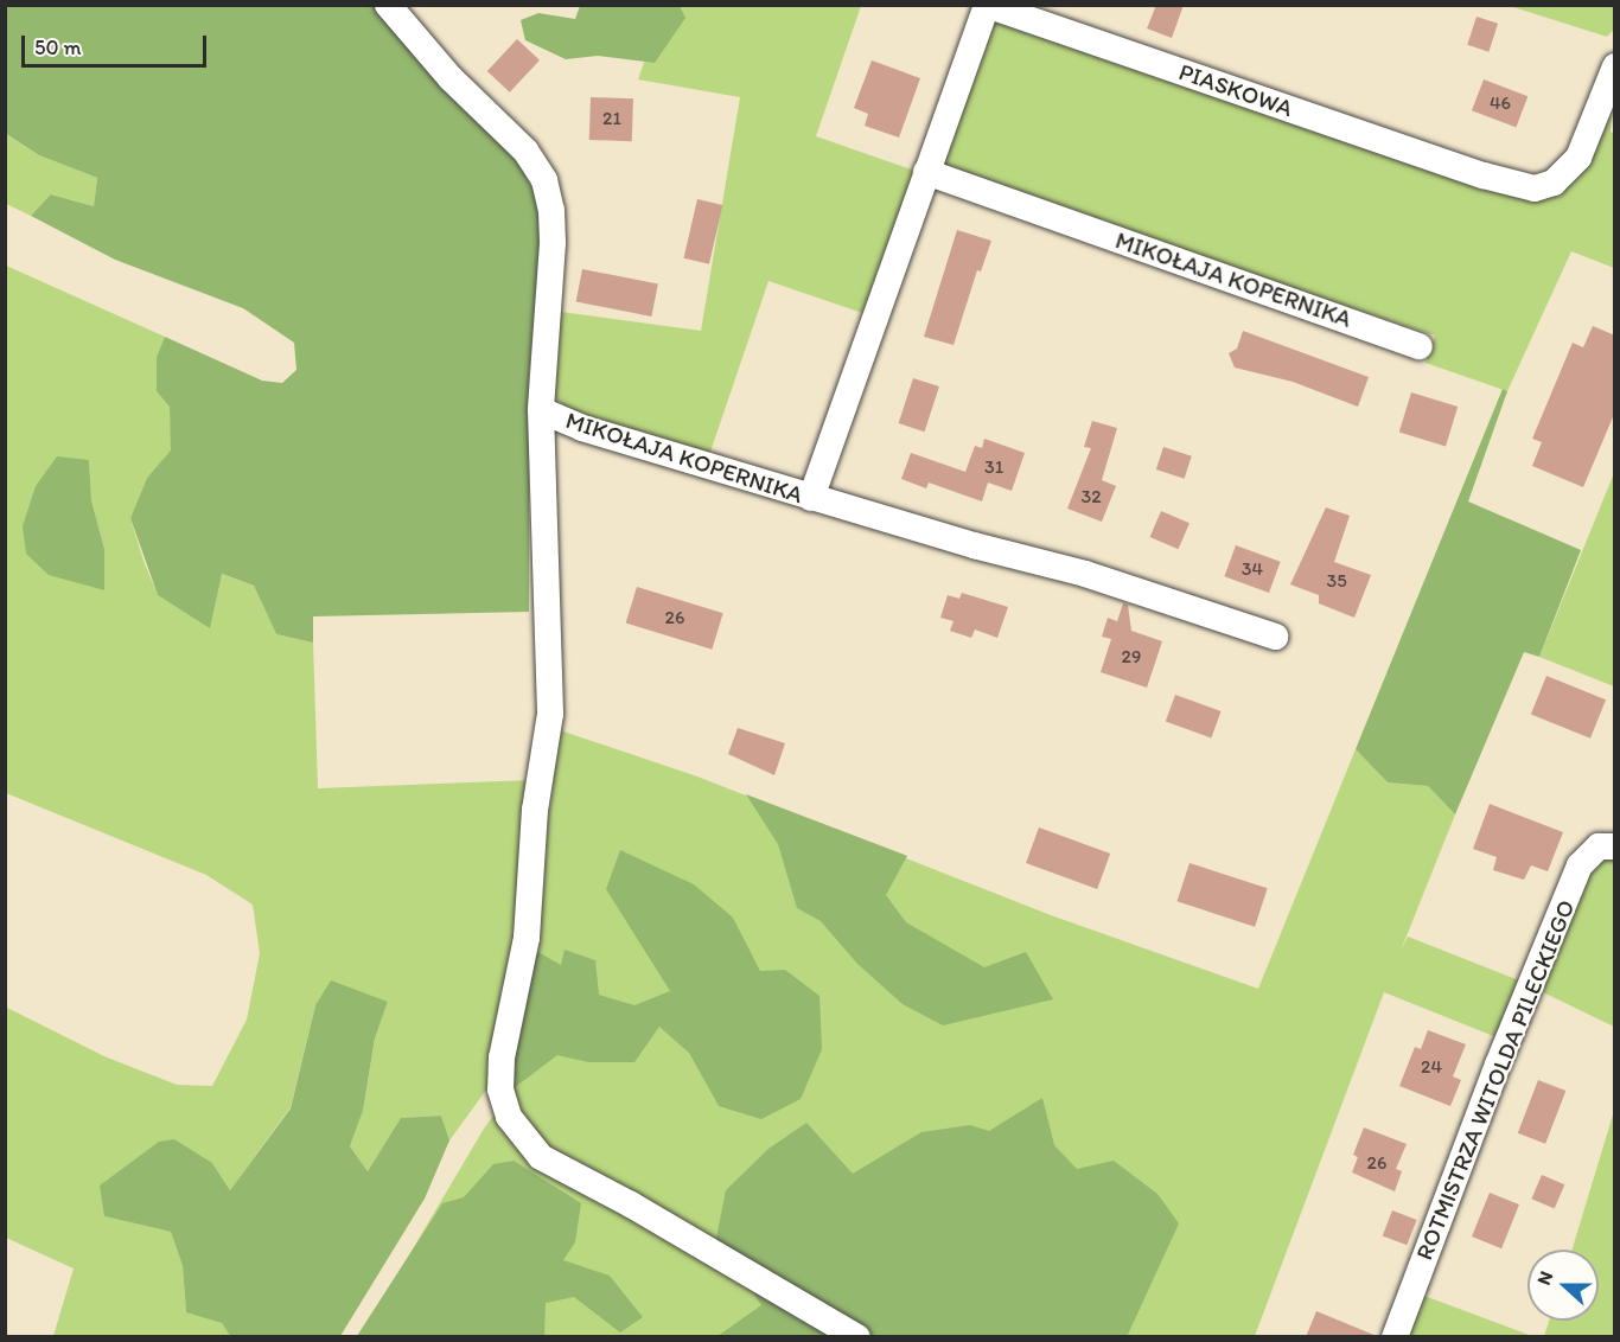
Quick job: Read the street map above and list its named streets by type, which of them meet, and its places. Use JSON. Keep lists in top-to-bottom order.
{
  "streets": {
    "street": ["PIASKOWA", "MIKOŁAJA KOPERNIKA", "ROTMISTRZA WITOLDA PILECKIEGO"]
  },
  "house_numbers": [
    "46",
    "21",
    "31",
    "32",
    "34",
    "35",
    "26",
    "29",
    "24",
    "26"
  ],
  "scale_bar": "50 m",
  "north": "left"
}
